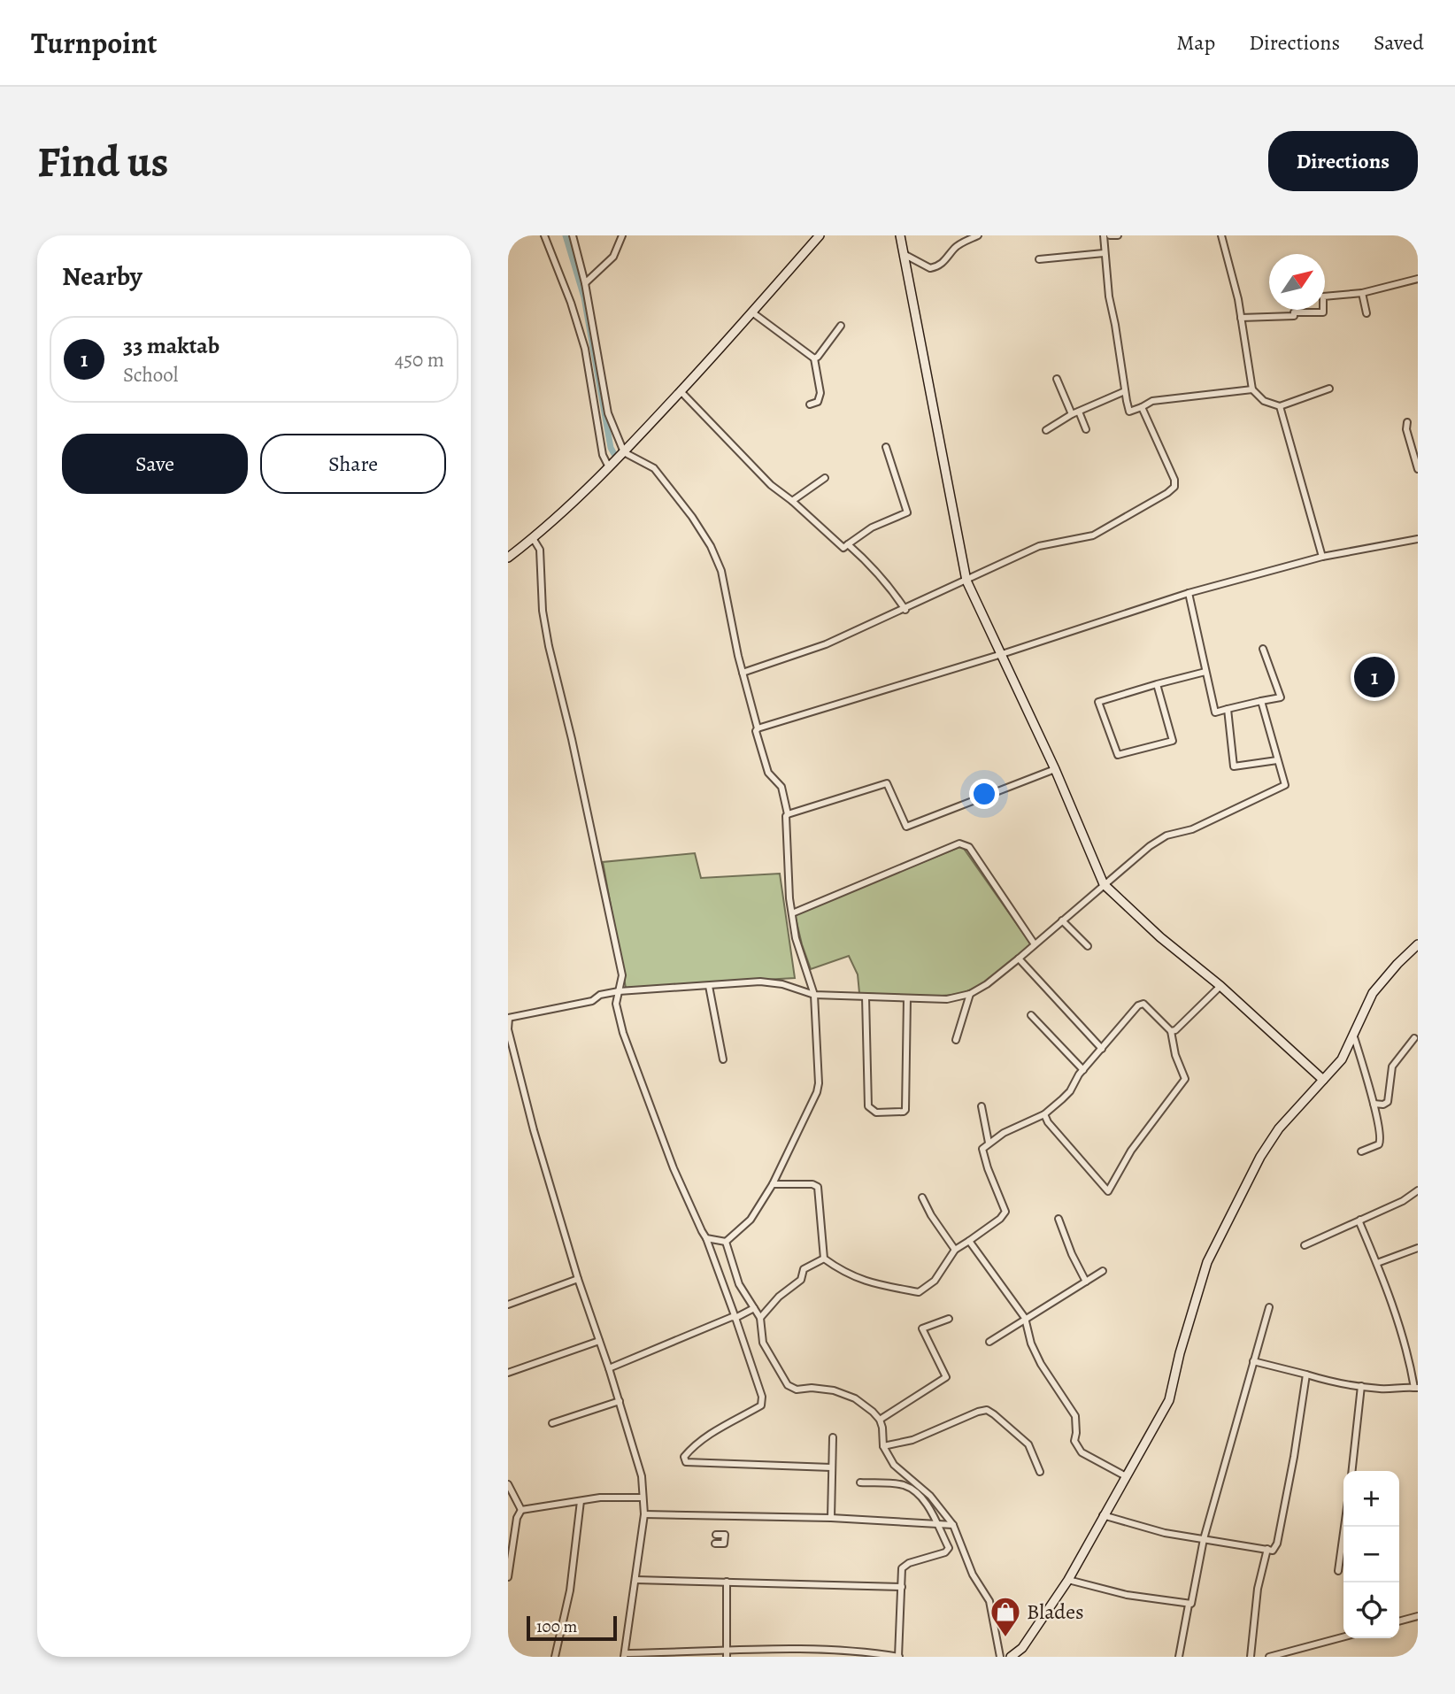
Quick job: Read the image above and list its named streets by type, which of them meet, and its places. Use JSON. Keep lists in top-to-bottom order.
{
  "places": {
    "shop": ["Blades"]
  },
  "scale_bar": "100 m",
  "north": "top right",
  "page": {
    "header": "Turnpoint",
    "nav": ["Map", "Directions", "Saved"],
    "buttons": [
      "Directions",
      ["Save", "Share"]
    ],
    "title": "Find us",
    "heading": "Nearby",
    "list": [
      {
        "mark": "1",
        "name": "33 maktab",
        "note": "School",
        "value": "450 m"
      }
    ],
    "pins": "1",
    "map_buttons": ["+", "−"],
    "scale": "100 m"
  }
}
